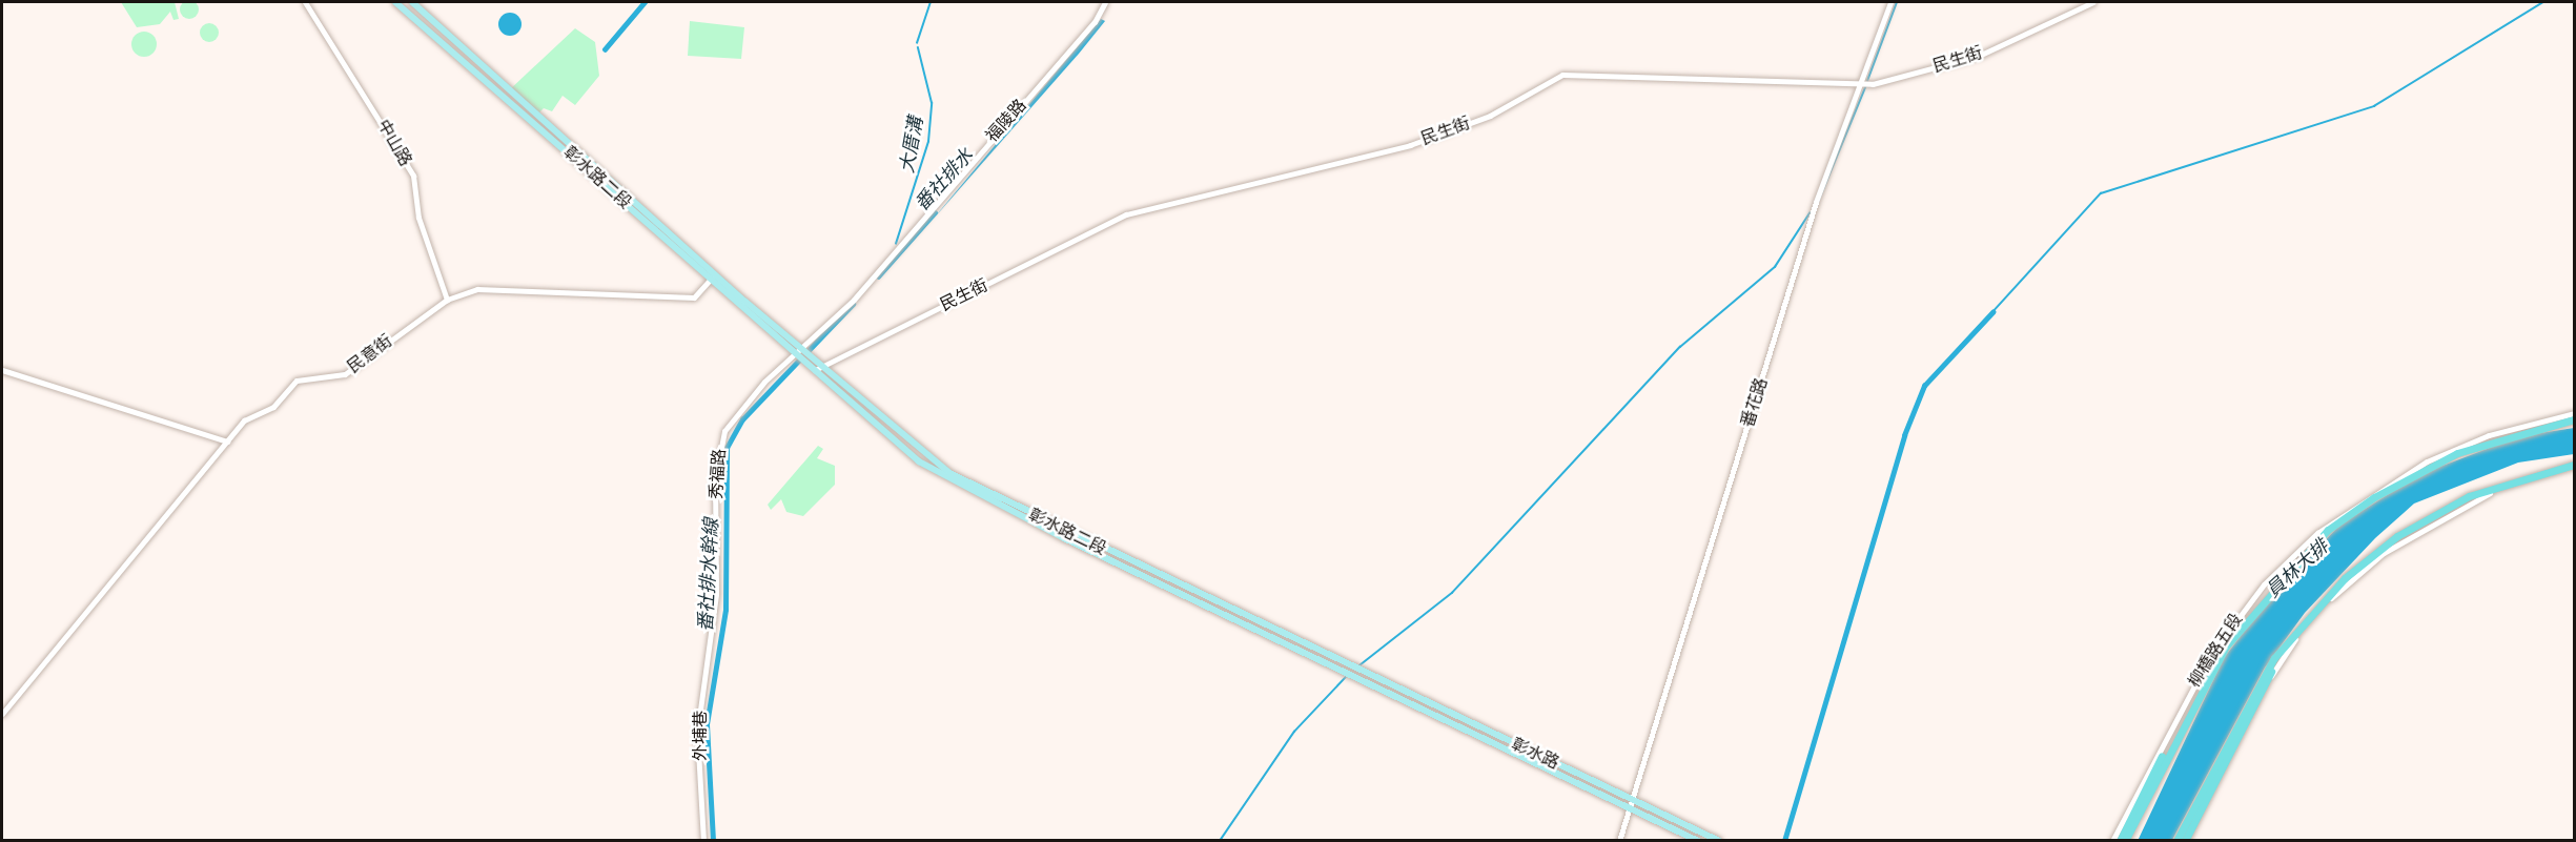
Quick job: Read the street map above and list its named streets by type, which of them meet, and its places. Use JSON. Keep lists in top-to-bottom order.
{
  "streets": {
    "main road": ["彰水路二段", "彰水路"],
    "street": [
      "民生街",
      "福陵路",
      "中山路",
      "民意街",
      "番花路",
      "秀福路",
      "柳橋路五段",
      "外埔巷"
    ]
  },
  "crossings": [
    ["民生街", "彰水路二段"],
    ["民生街", "番花路"],
    ["福陵路", "彰水路二段"],
    ["福陵路", "秀福路"],
    ["中山路", "民意街"],
    ["彰水路二段", "民意街"],
    ["彰水路二段", "秀福路"],
    ["彰水路二段", "彰水路"],
    ["番花路", "彰水路"],
    ["秀福路", "外埔巷"]
  ],
  "water": [
    "大厝溝",
    "番社排水",
    "員林大排",
    "番社排水幹線"
  ]
}
